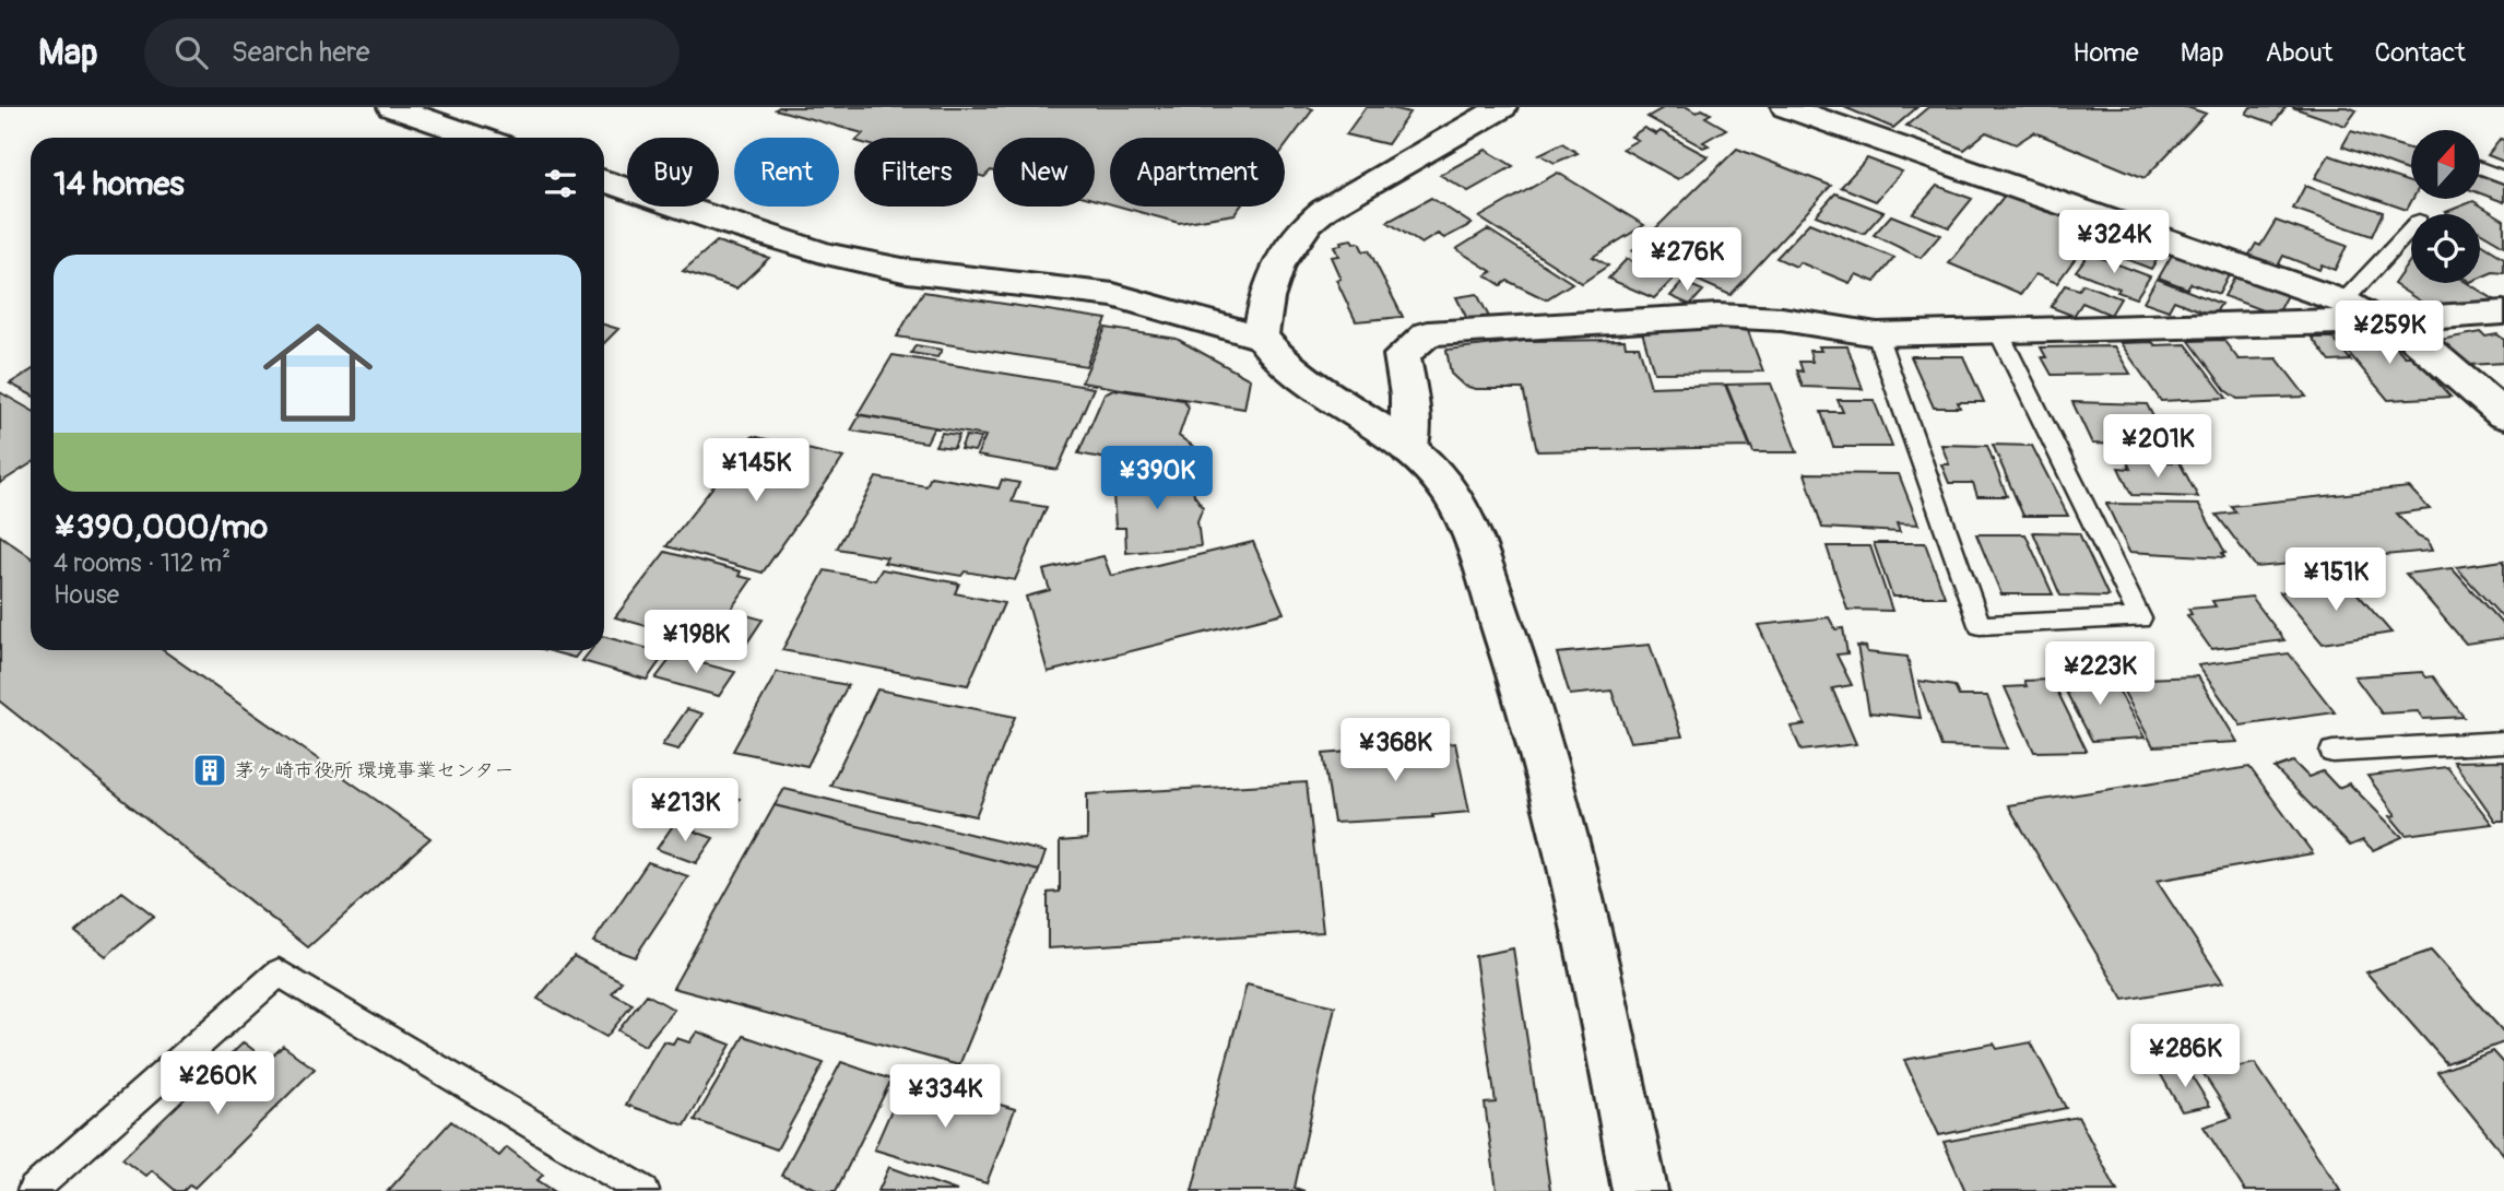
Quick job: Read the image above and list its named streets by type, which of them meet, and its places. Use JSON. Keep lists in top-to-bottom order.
{
  "places": {
    "building": ["茅ヶ崎市役所 環境事業センター"]
  },
  "north": "top",
  "page": {
    "header": "Map",
    "search": "Search here",
    "nav": [
      "Home",
      "Map",
      "About",
      "Contact"
    ],
    "chip": [
      "Buy",
      "Rent",
      "Filters",
      "New",
      "Apartment"
    ],
    "heading": "14 homes",
    "price": [
      "¥324K",
      "¥276K",
      "¥259K",
      "¥201K",
      "¥145K",
      "¥390K",
      "¥151K",
      "¥198K",
      "¥223K",
      "¥368K",
      "¥213K",
      "¥286K",
      "¥260K",
      "¥334K"
    ],
    "list": [
      {
        "name": "¥390,000/mo",
        "note": "4 rooms · 112 m² · House"
      }
    ]
  }
}
